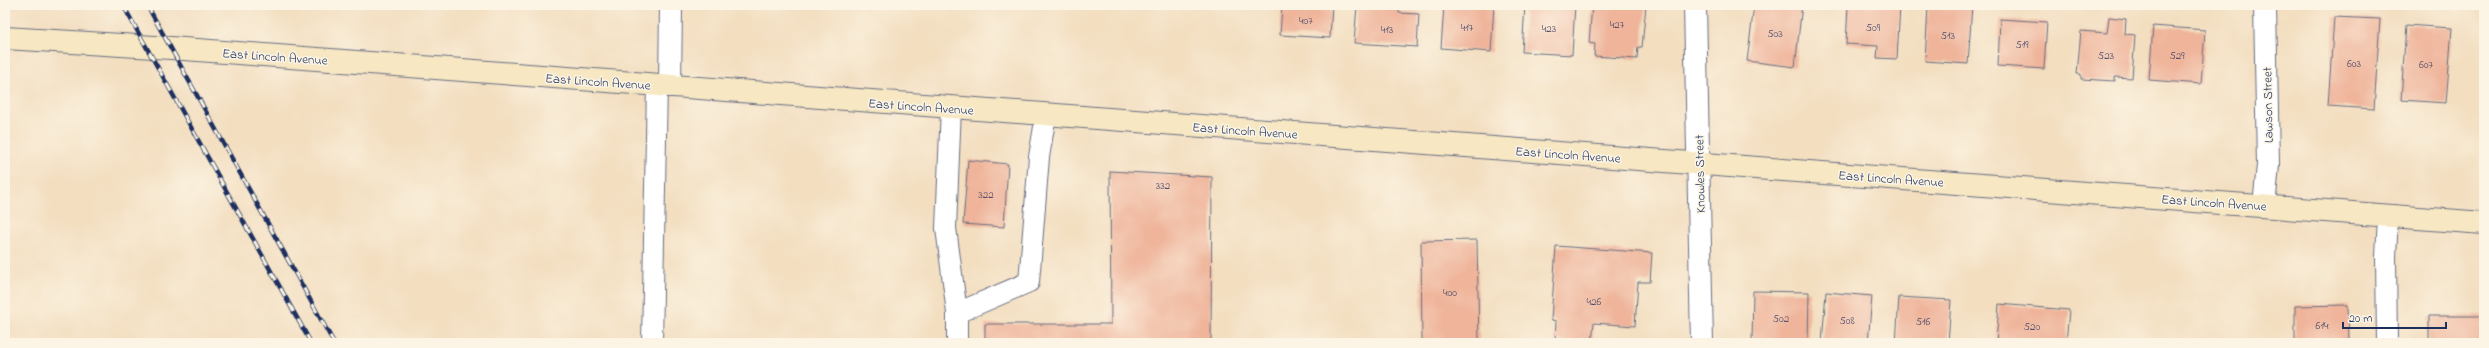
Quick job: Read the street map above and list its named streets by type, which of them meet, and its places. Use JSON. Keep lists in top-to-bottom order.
{
  "streets": {
    "street": ["East Lincoln Avenue", "Lawson Street", "Knowles Street"]
  },
  "crossings": [
    ["East Lincoln Avenue", "Lawson Street"],
    ["East Lincoln Avenue", "Knowles Street"]
  ],
  "house_numbers": [
    "407",
    "427",
    "417",
    "509",
    "423",
    "413",
    "503",
    "513",
    "519",
    "523",
    "529",
    "603",
    "607",
    "332",
    "322",
    "400",
    "426",
    "502",
    "508",
    "516",
    "614",
    "520"
  ],
  "scale_bar": "20 m"
}
